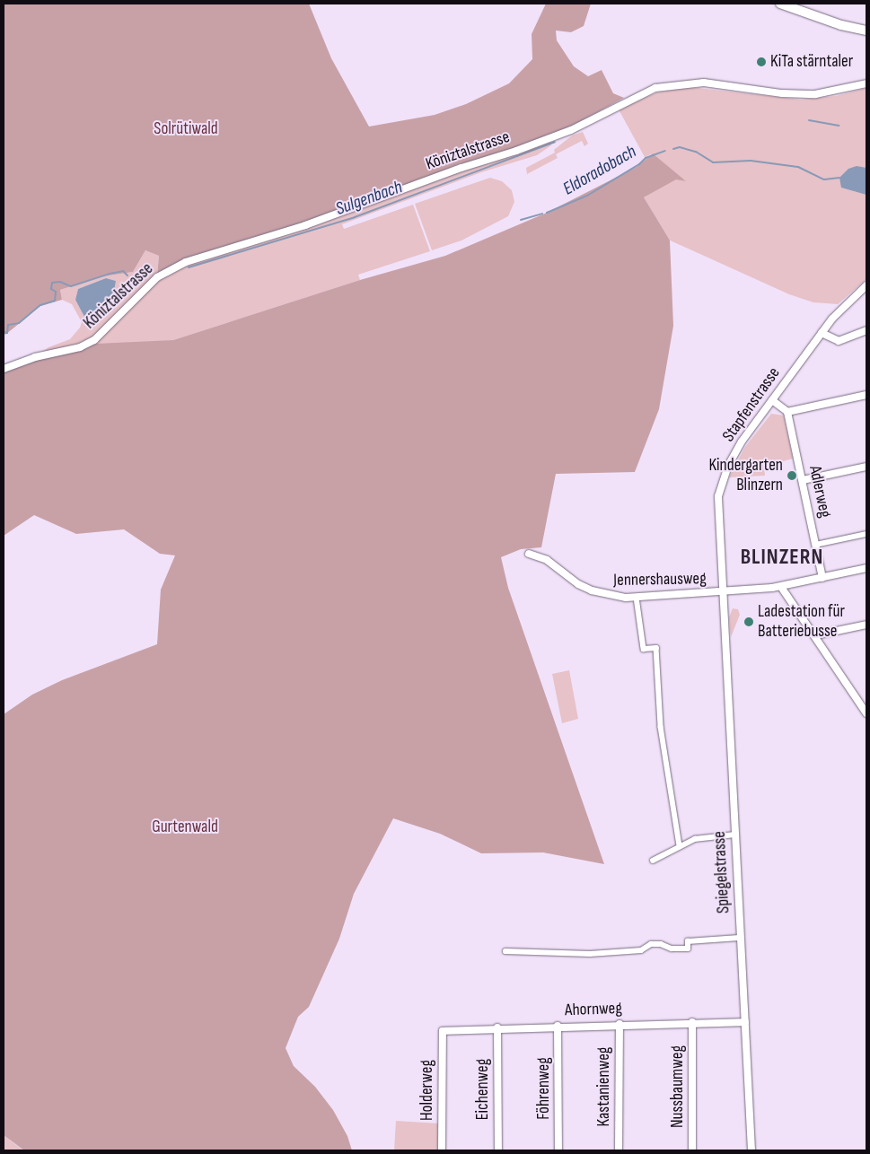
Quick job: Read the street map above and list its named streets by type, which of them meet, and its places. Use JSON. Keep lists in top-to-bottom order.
{
  "streets": {
    "street": [
      "Köniztalstrasse",
      "Stapfenstrasse",
      "Adlerweg",
      "Jennershausweg",
      "Spiegelstrasse",
      "Ahornweg",
      "Kastanienweg",
      "Nussbaumweg",
      "Föhrenweg",
      "Eichenweg",
      "Holderweg"
    ]
  },
  "crossings": [
    ["Stapfenstrasse", "Jennershausweg"],
    ["Stapfenstrasse", "Spiegelstrasse"],
    ["Adlerweg", "Jennershausweg"],
    ["Jennershausweg", "Spiegelstrasse"],
    ["Spiegelstrasse", "Ahornweg"],
    ["Ahornweg", "Kastanienweg"],
    ["Ahornweg", "Nussbaumweg"],
    ["Ahornweg", "Föhrenweg"],
    ["Ahornweg", "Eichenweg"],
    ["Ahornweg", "Holderweg"]
  ],
  "districts": ["BLINZERN"],
  "water": ["Eldoradobach", "Sulgenbach"],
  "parks": ["Solrütiwald", "Gurtenwald"],
  "places": ["KiTa stärntaler", "Kindergarten Blinzern", "Ladestation für Batteriebusse"]
}
